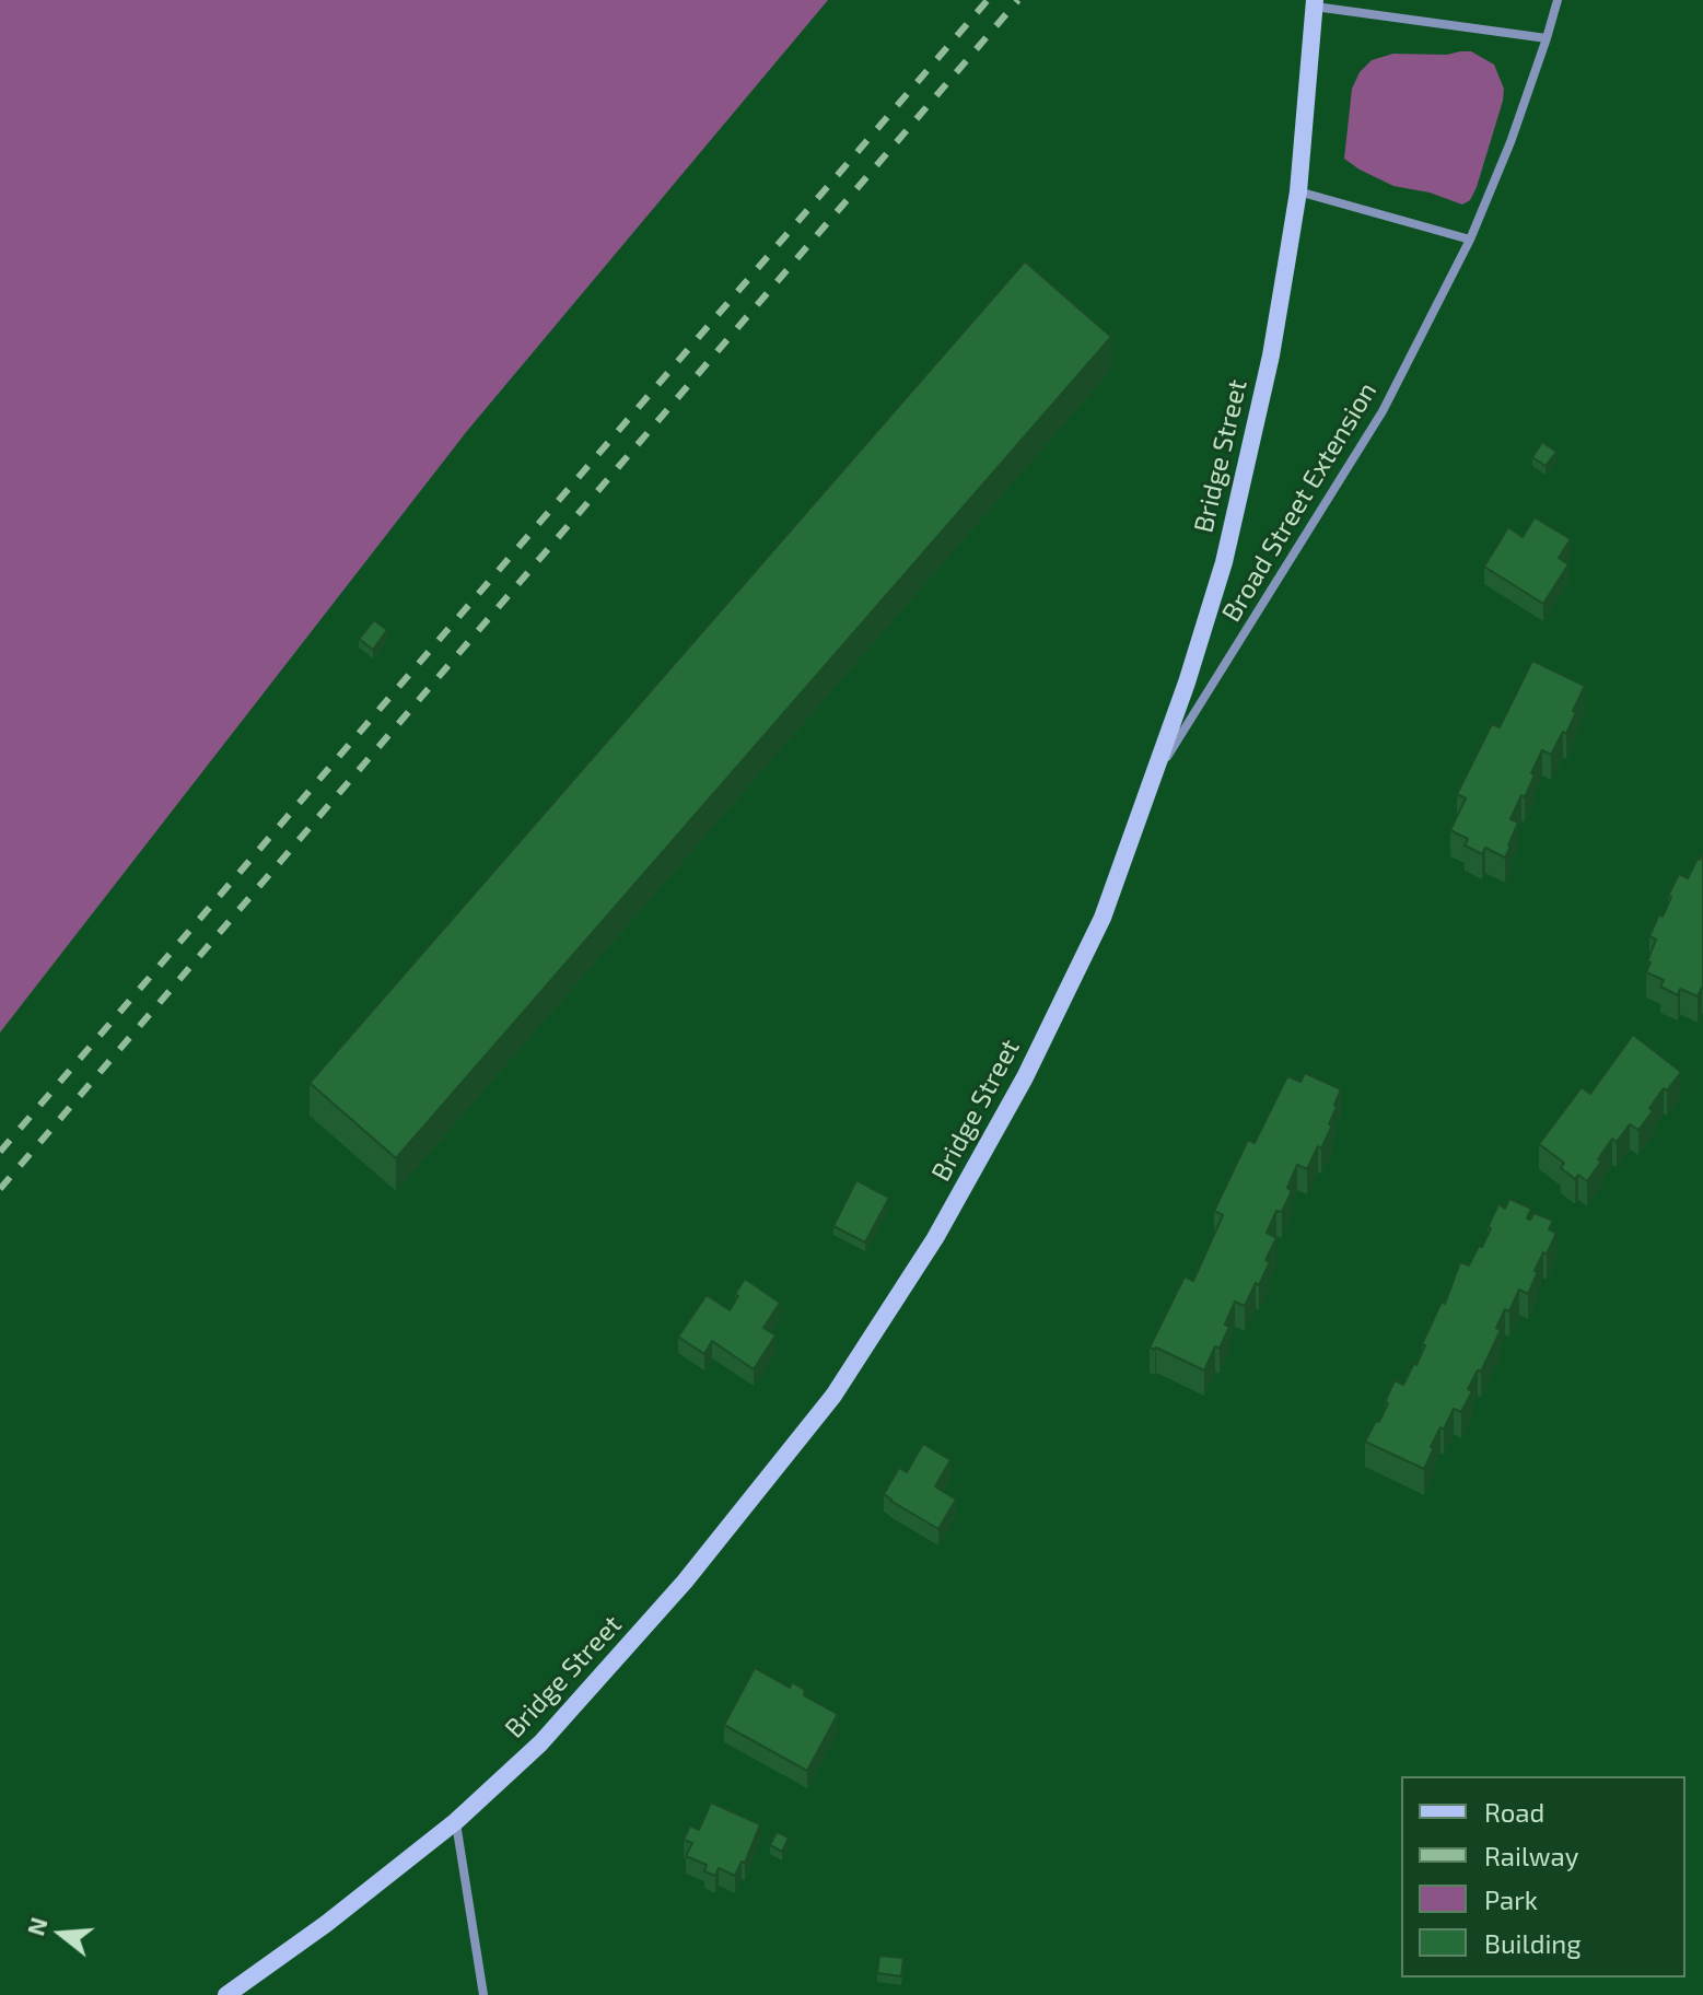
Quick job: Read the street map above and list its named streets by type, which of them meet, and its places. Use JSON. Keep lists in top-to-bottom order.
{
  "streets": {
    "main road": ["Bridge Street"],
    "street": ["Broad Street Extension"]
  },
  "crossings": [
    ["Bridge Street", "Broad Street Extension"]
  ],
  "legend": [
    "Road",
    "Railway",
    "Park",
    "Building"
  ],
  "north": "left"
}
